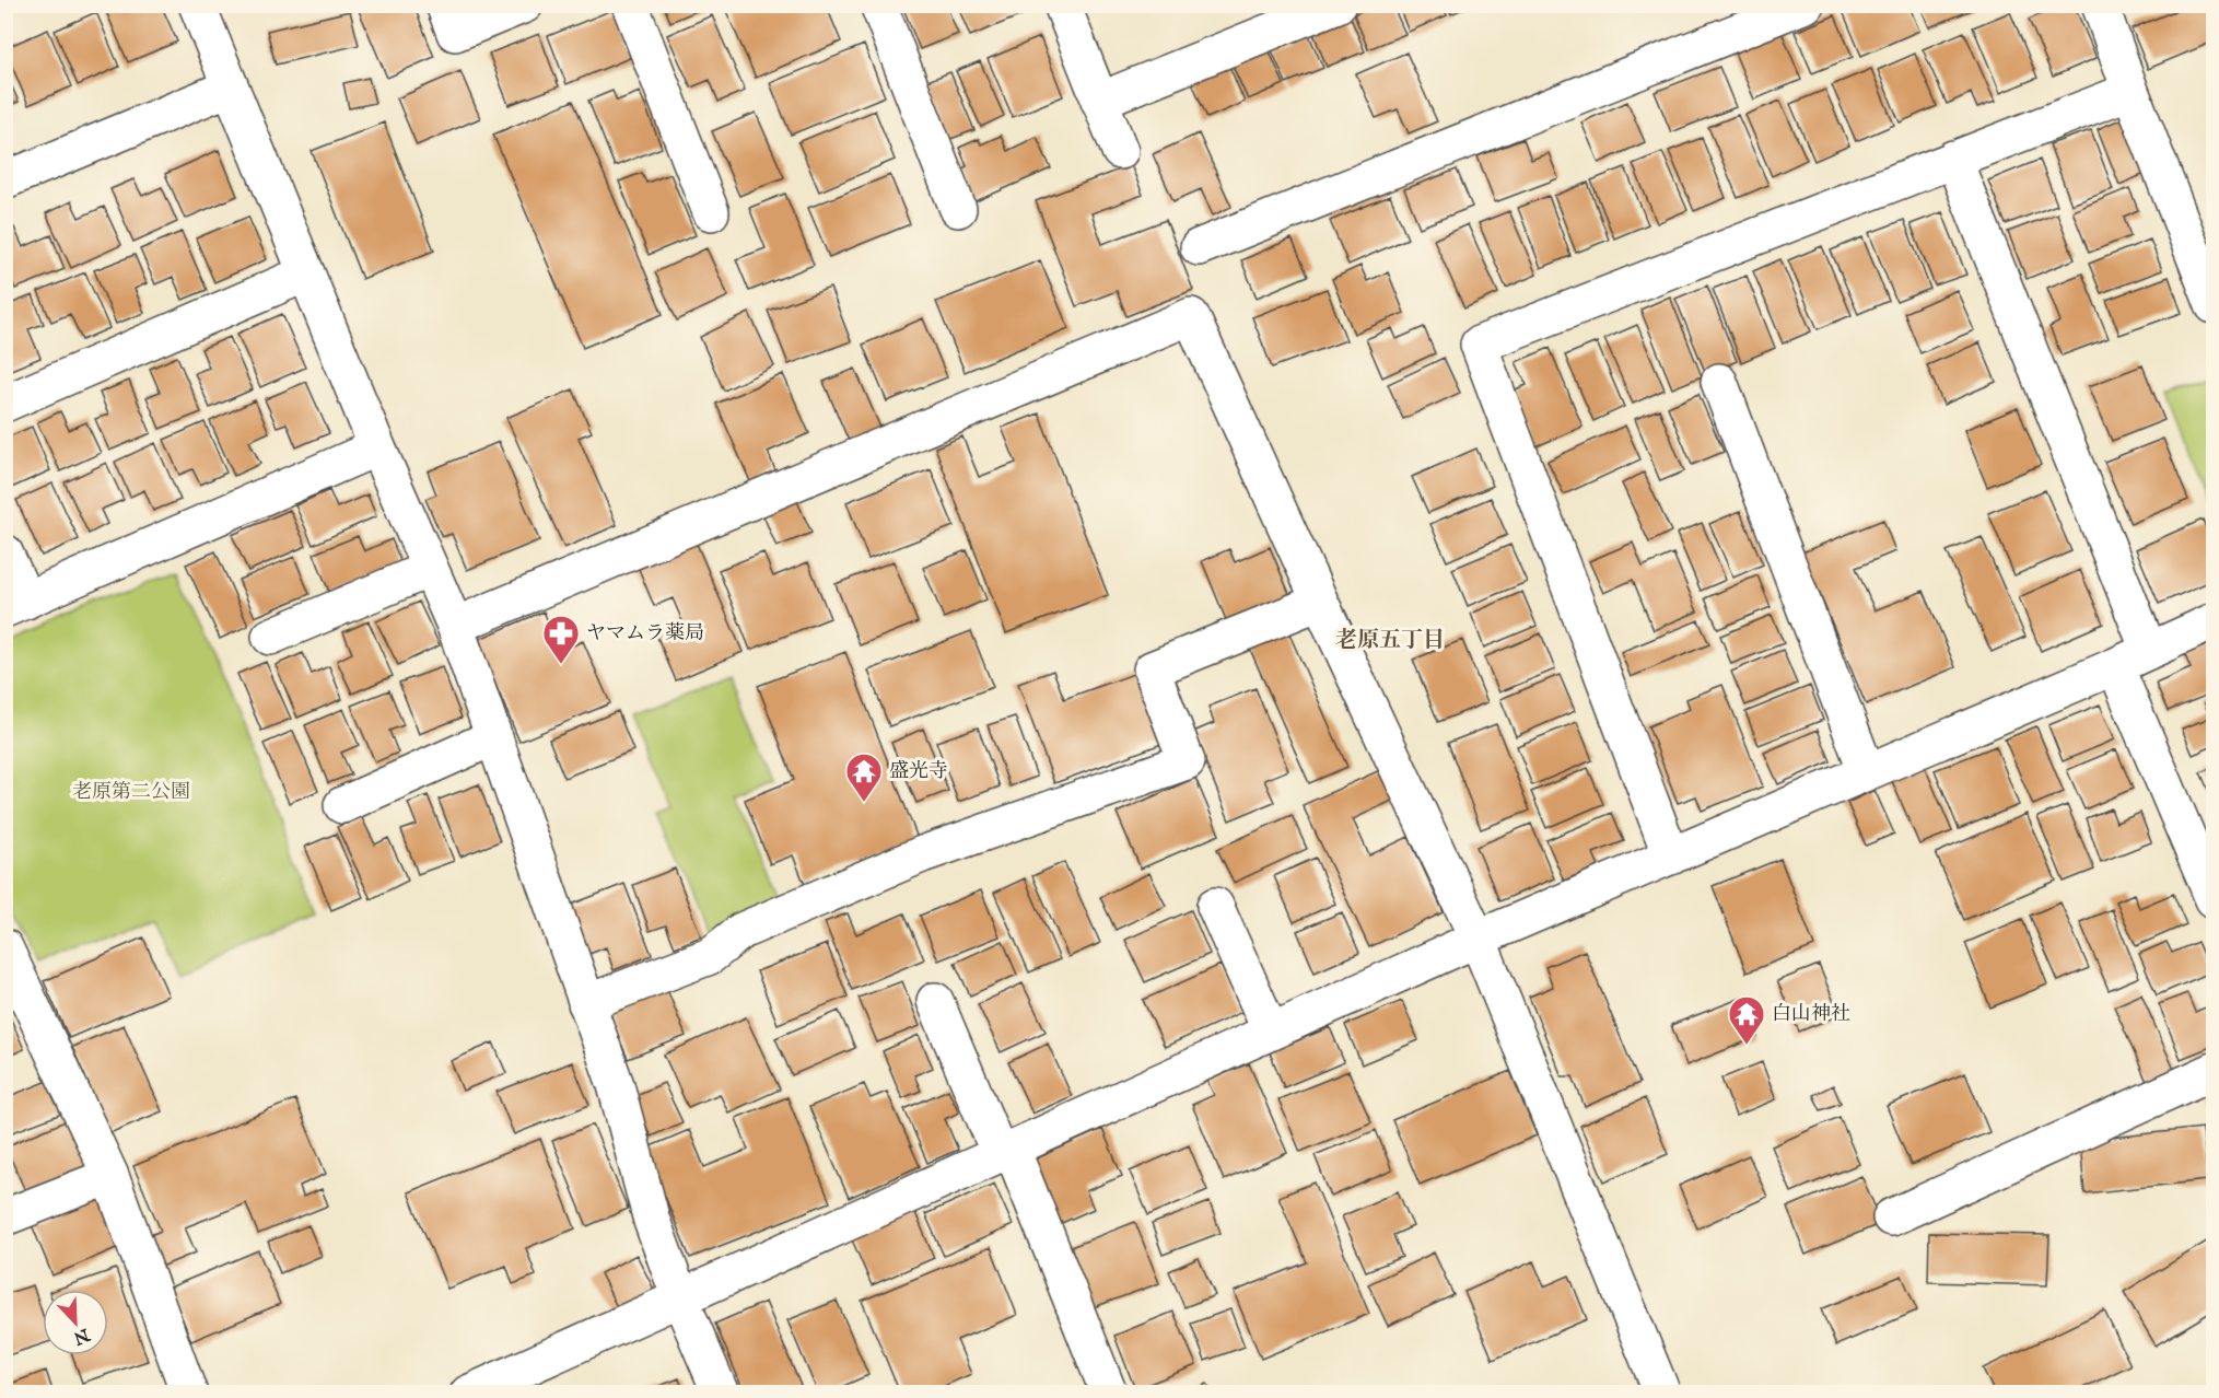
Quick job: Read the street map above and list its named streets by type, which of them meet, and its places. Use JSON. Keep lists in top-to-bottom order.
{
  "districts": ["老原五丁目"],
  "parks": ["老原第二公園"],
  "places": {
    "pharmacy": ["ヤマムラ薬局"],
    "temple": ["盛光寺", "白山神社"]
  },
  "north": "bottom right"
}
